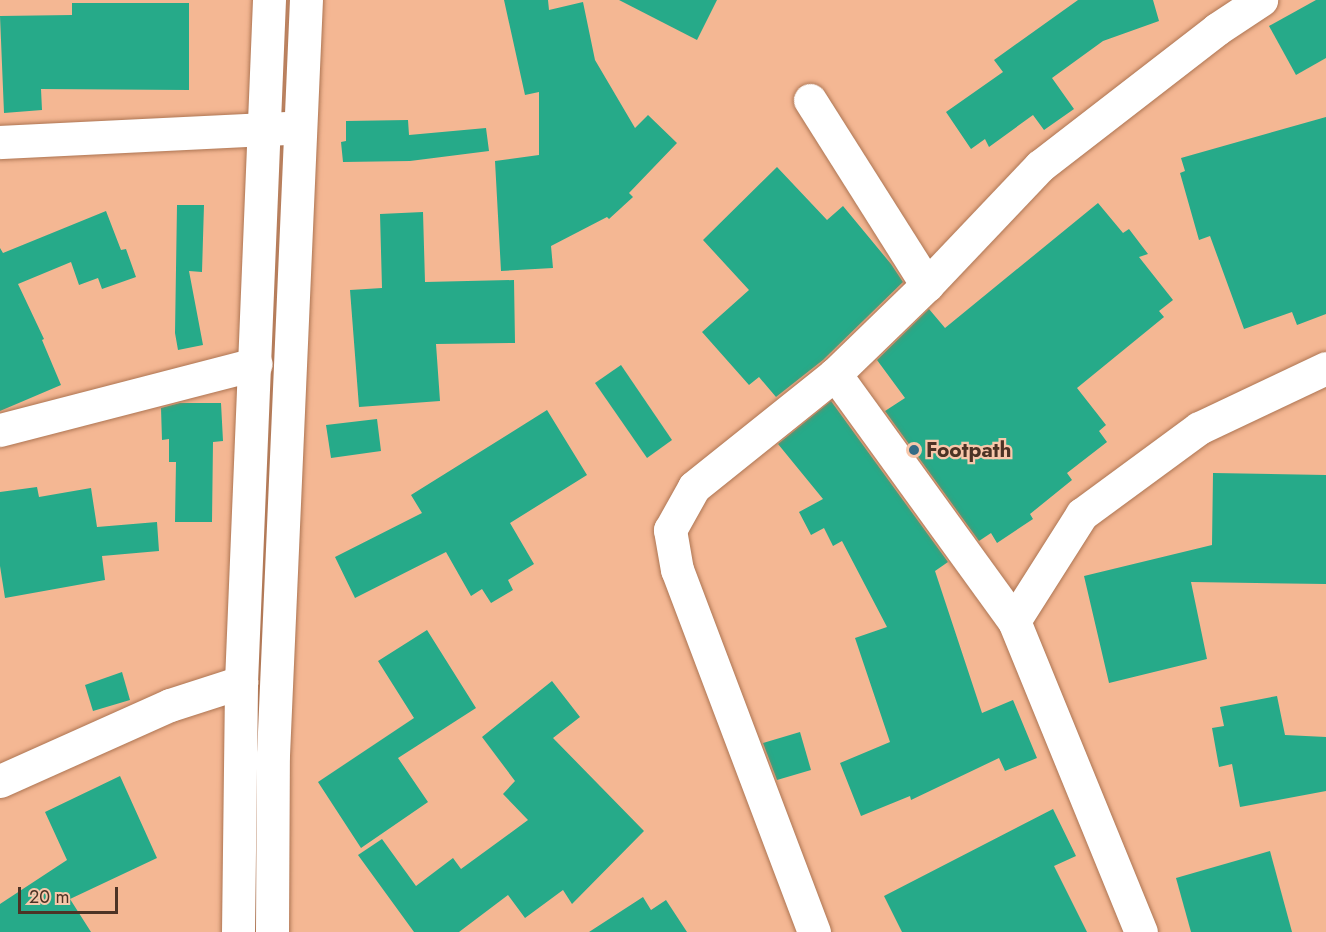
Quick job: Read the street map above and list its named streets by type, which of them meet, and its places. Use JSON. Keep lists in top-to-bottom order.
{
  "places": ["Footpath"],
  "scale_bar": "20 m"
}
